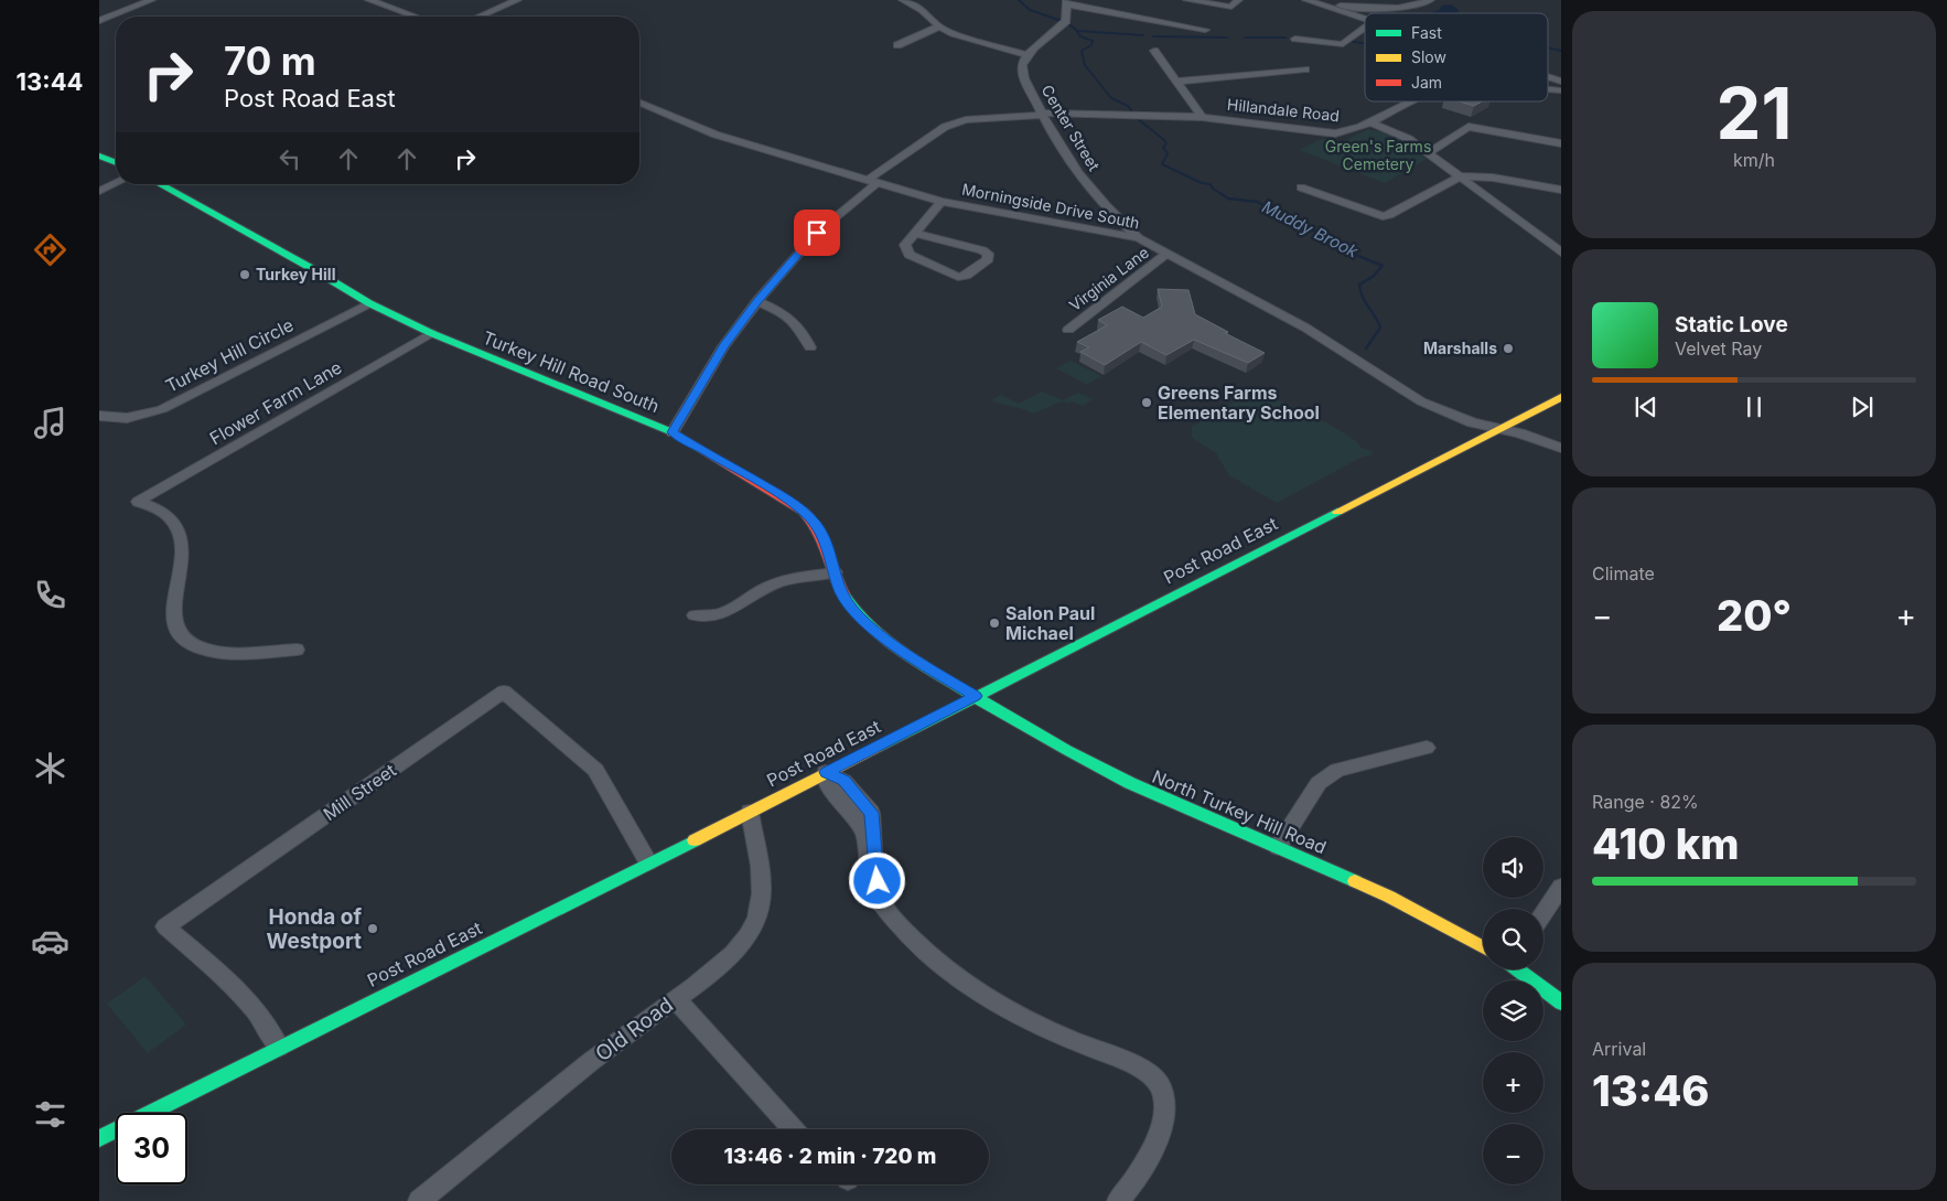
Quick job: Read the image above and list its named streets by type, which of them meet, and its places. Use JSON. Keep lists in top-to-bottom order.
{
  "streets": {
    "street": [
      "Hillandale Road",
      "Center Street",
      "Morningside Drive South",
      "Virginia Lane",
      "Turkey Hill Circle",
      "Turkey Hill Road South",
      "Flower Farm Lane",
      "Post Road East",
      "Mill Street",
      "North Turkey Hill Road",
      "Old Road"
    ]
  },
  "crossings": [
    ["Hillandale Road", "Center Street"],
    ["Hillandale Road", "Morningside Drive South"],
    ["Hillandale Road", "Turkey Hill Road South"],
    ["Center Street", "Morningside Drive South"],
    ["Morningside Drive South", "Virginia Lane"],
    ["Morningside Drive South", "Post Road East"],
    ["Turkey Hill Circle", "Turkey Hill Road South"],
    ["Turkey Hill Road South", "Flower Farm Lane"],
    ["Turkey Hill Road South", "Post Road East"],
    ["Turkey Hill Road South", "North Turkey Hill Road"],
    ["Post Road East", "Mill Street"],
    ["Post Road East", "North Turkey Hill Road"],
    ["Post Road East", "Old Road"]
  ],
  "water": ["Muddy Brook"],
  "parks": ["Green's Farms Cemetery"],
  "places": [
    "Turkey Hill",
    "Marshalls",
    "Greens Farms Elementary School",
    "Salon Paul Michael",
    "Honda of Westport"
  ],
  "legend": ["Fast", "Slow", "Jam"],
  "page": {
    "tabs": "13:44",
    "tile": [
      ["21", "km/h"],
      "Climate",
      ["Range · 82%", "410 km"],
      ["Arrival", "13:46"]
    ],
    "turn": ["70 m", "Post Road East"],
    "song": ["Static Love", "Velvet Ray"],
    "heat": ["−", "20°", "+"],
    "map_buttons": ["+", "−"],
    "limit": "30",
    "trip": "13:46 · 2 min · 720 m"
  }
}
